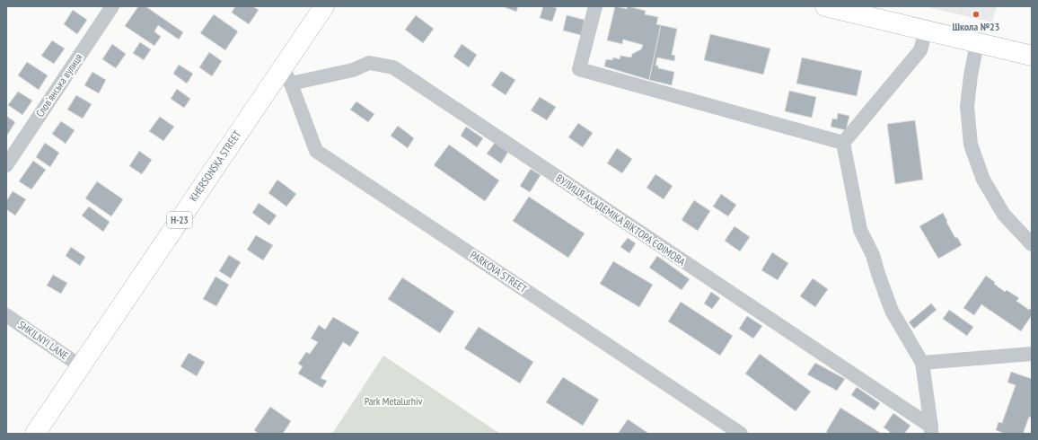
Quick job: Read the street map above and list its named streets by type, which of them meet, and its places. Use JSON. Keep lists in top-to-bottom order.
{
  "streets": {
    "main road": ["KHERSONSKA STREET", "Н-23"],
    "street": [
      "Словʼянська вулиця",
      "ВУЛИЦЯ АКАДЕМІКА ВІКТОРА ЄФІМОВА",
      "PARKOVA STREET",
      "SHKILNYI LANE"
    ]
  },
  "crossings": [
    ["KHERSONSKA STREET", "ВУЛИЦЯ АКАДЕМІКА ВІКТОРА ЄФІМОВА"],
    ["KHERSONSKA STREET", "PARKOVA STREET"],
    ["KHERSONSKA STREET", "SHKILNYI LANE"],
    ["ВУЛИЦЯ АКАДЕМІКА ВІКТОРА ЄФІМОВА", "PARKOVA STREET"]
  ],
  "parks": ["Park Metalurhiv"],
  "places": ["Школа №23"]
}
